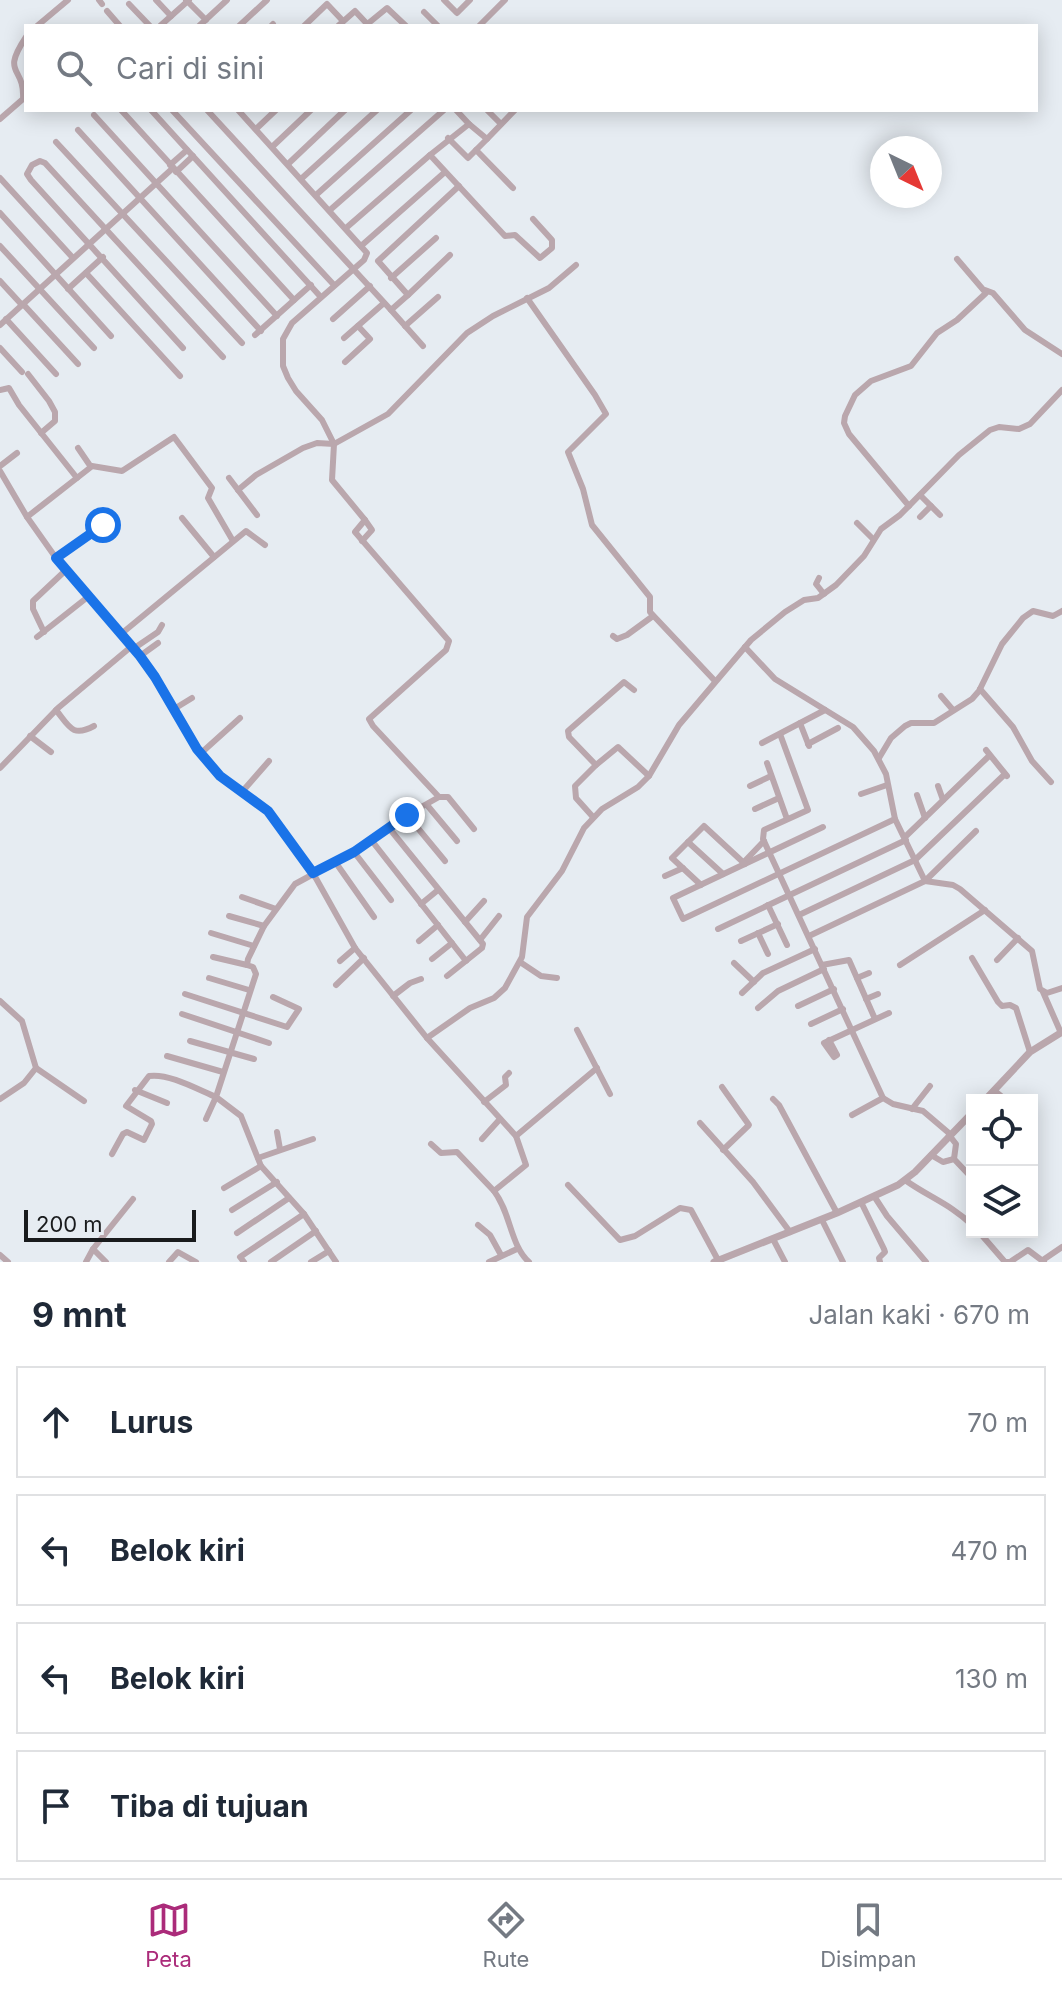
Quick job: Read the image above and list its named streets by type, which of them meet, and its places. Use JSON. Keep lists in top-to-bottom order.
{
  "scale_bar": "200 m",
  "north": "bottom right",
  "page": {
    "search": "Cari di sini",
    "scale": "200 m",
    "heading": ["9 mnt", "Jalan kaki · 670 m"],
    "list": [
      ["Lurus", "70 m"],
      ["Belok kiri", "470 m"],
      ["Belok kiri", "130 m"],
      "Tiba di tujuan"
    ],
    "nav": ["Peta", "Rute", "Disimpan"]
  }
}
